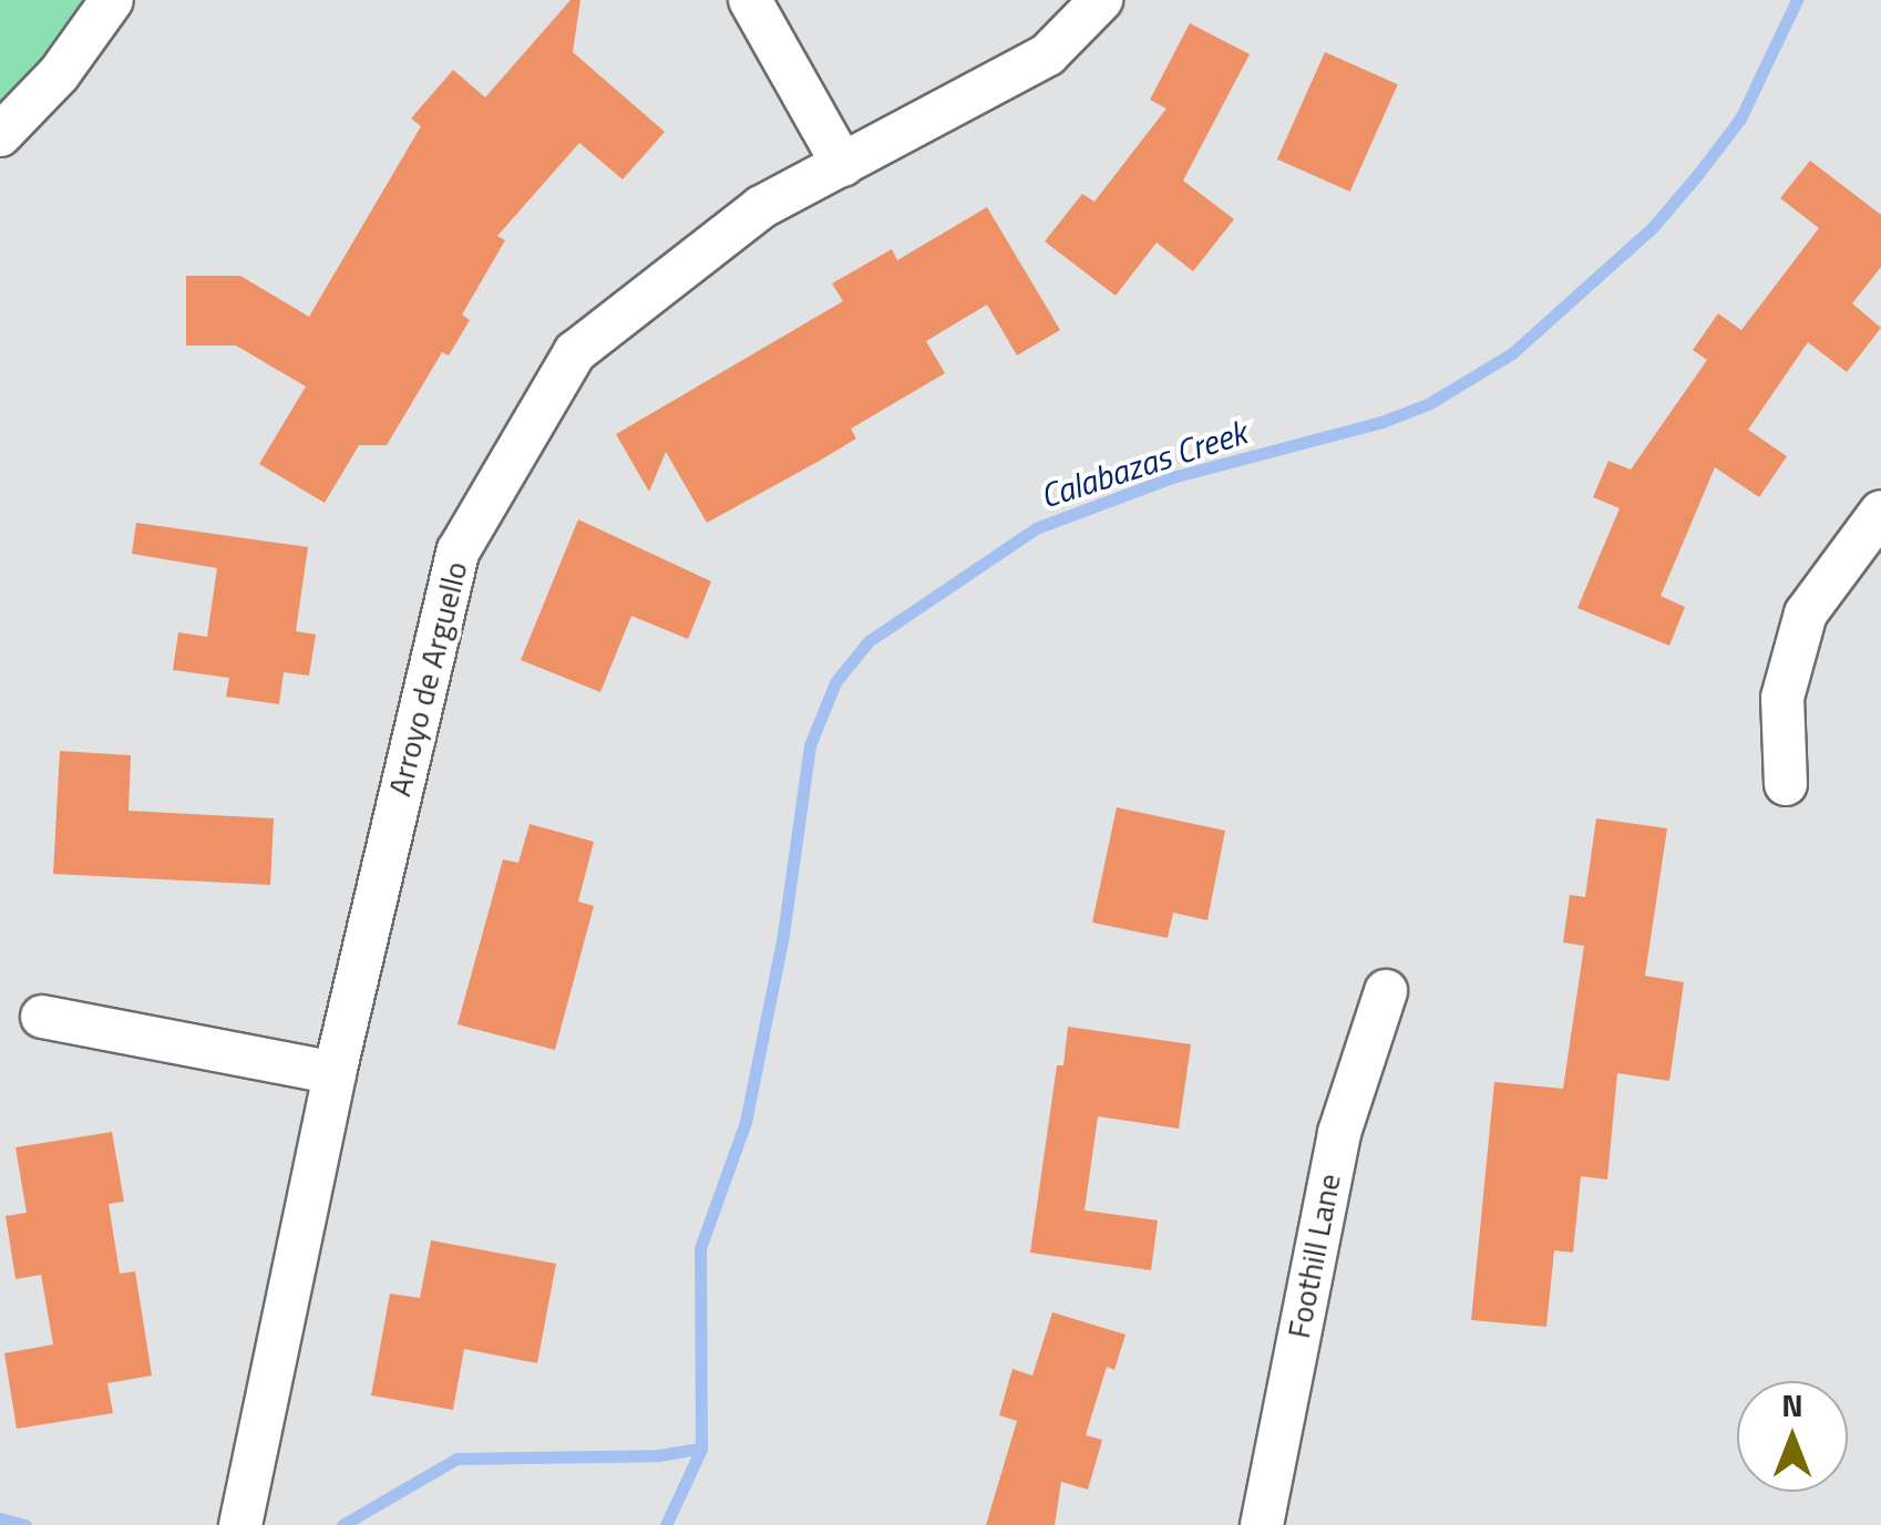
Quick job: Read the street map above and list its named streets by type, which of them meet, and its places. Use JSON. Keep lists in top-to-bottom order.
{
  "streets": {
    "street": ["Arroyo de Arguello", "Foothill Lane"]
  },
  "water": ["Calabazas Creek"],
  "north": "top"
}
